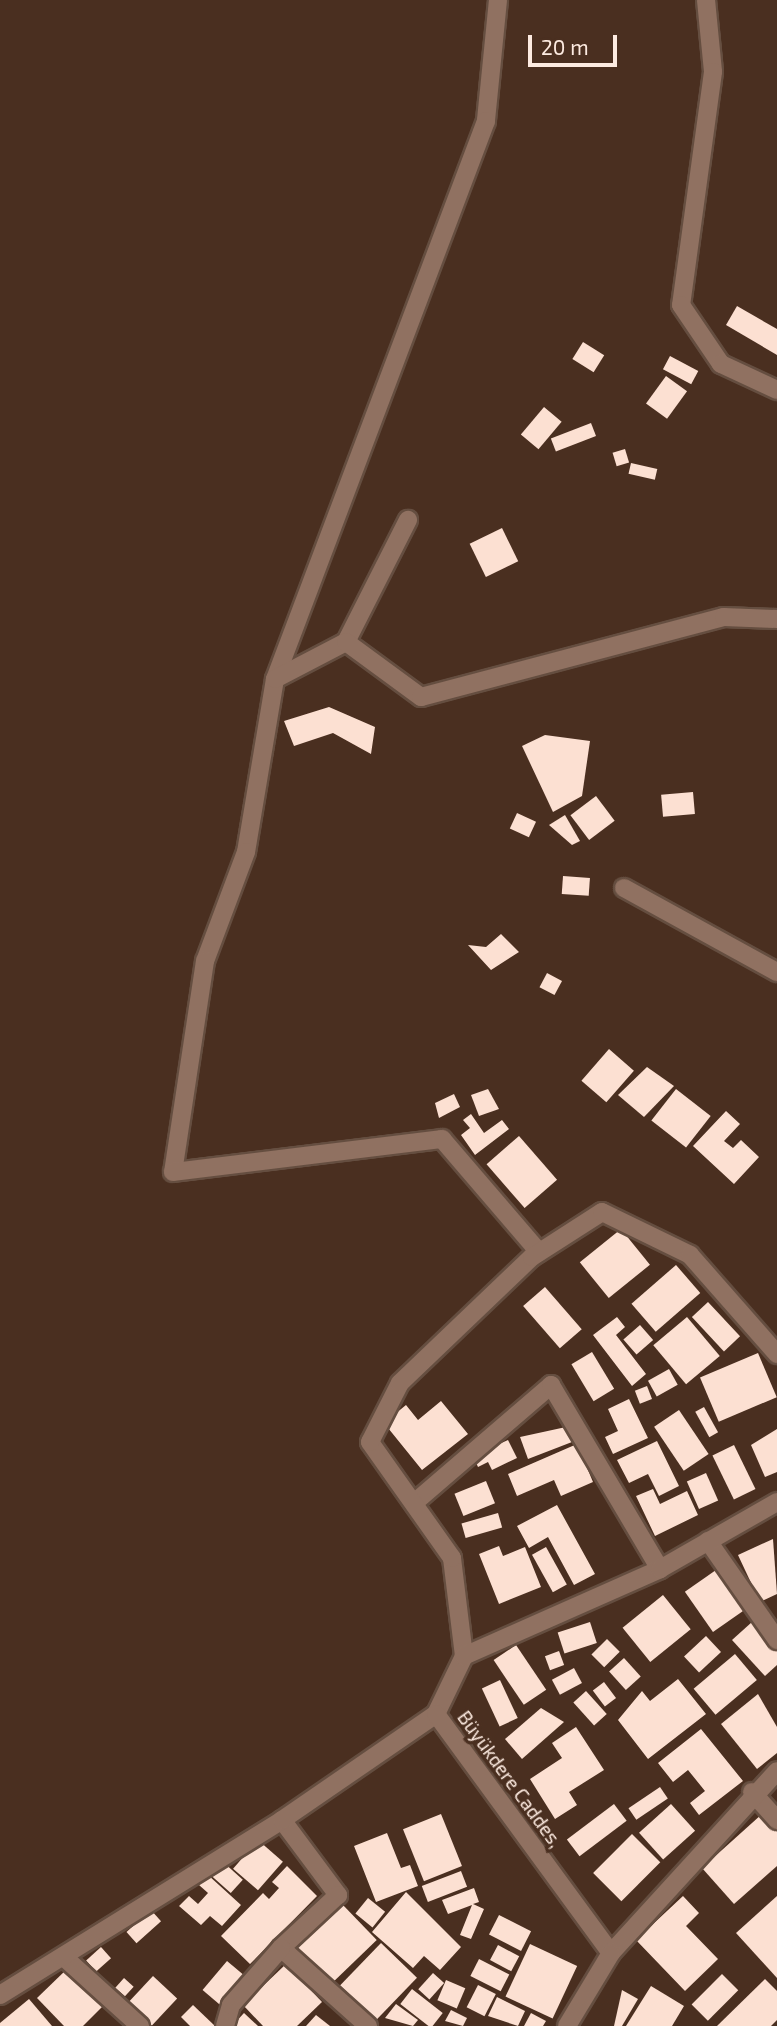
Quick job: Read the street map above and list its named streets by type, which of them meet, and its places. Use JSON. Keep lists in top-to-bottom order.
{
  "streets": {
    "street": ["Büyükdere Caddes,"]
  },
  "scale_bar": "20 m"
}
